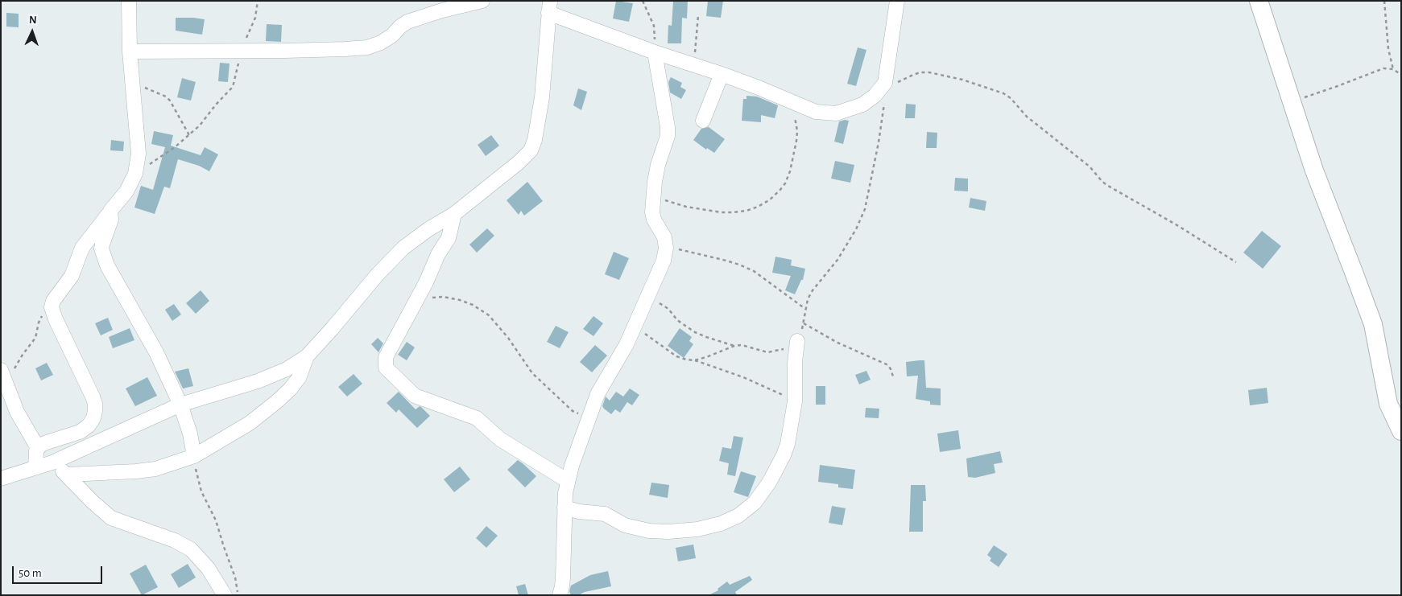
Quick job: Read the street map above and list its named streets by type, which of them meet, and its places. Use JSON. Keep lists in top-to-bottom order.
{
  "scale_bar": "50 m",
  "north": "top"
}
